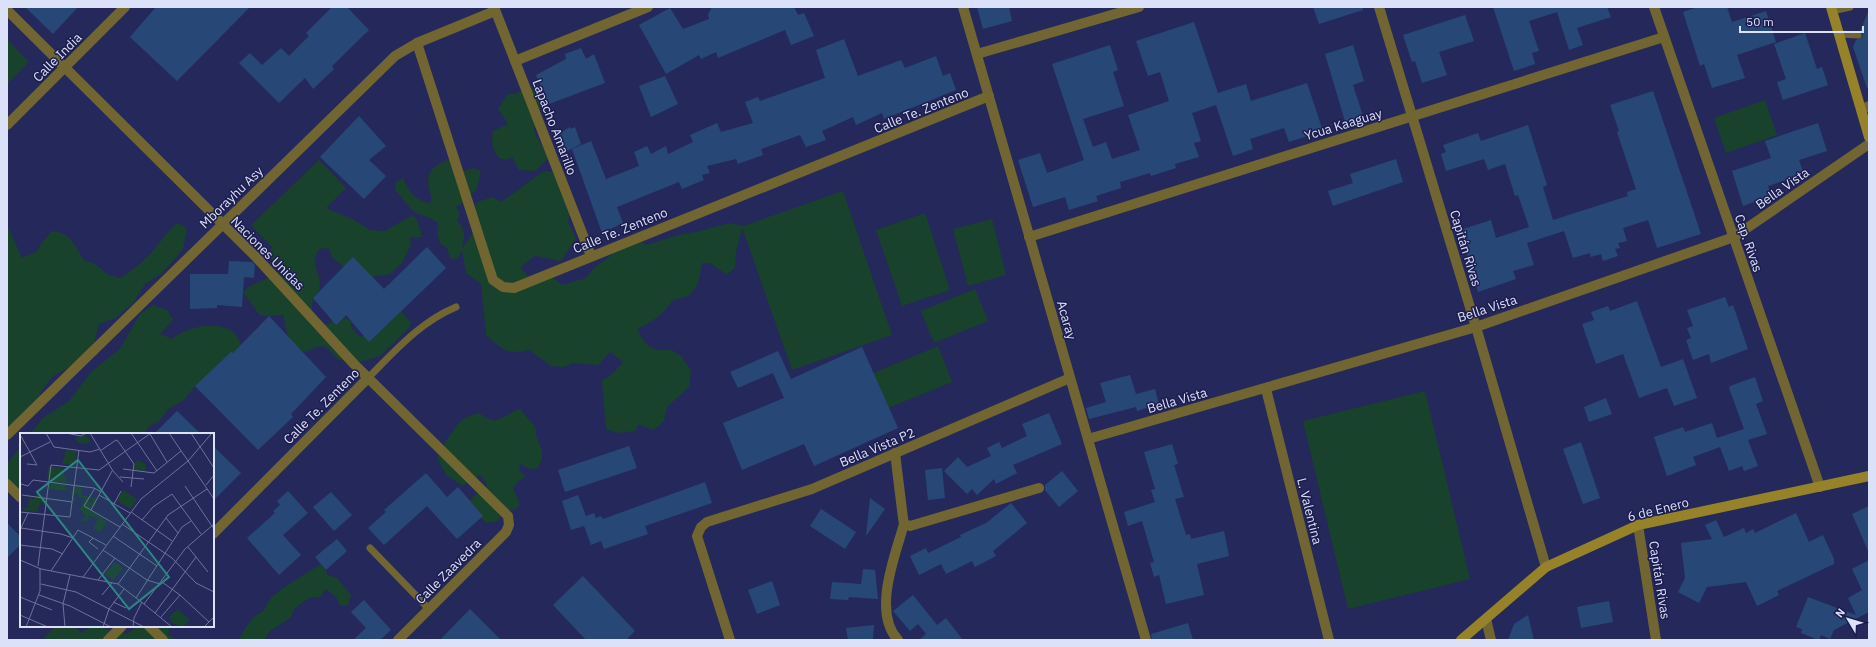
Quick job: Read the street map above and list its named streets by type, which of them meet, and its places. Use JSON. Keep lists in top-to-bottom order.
{
  "streets": {
    "main road": ["6 de Enero"],
    "street": [
      "Calle India",
      "Calle Te. Zenteno",
      "Ycua Kaaguay",
      "Lapacho Amarillo",
      "Bella Vista",
      "Mborayhu Asy",
      "Cap. Rivas",
      "Capitán Rivas",
      "Naciones Unidas",
      "Acaray",
      "Bella Vista P2",
      "L. Valentina",
      "Calle Zaavedra"
    ]
  },
  "crossings": [
    ["Calle India", "Naciones Unidas"],
    ["Calle Te. Zenteno", "Lapacho Amarillo"],
    ["Calle Te. Zenteno", "Mborayhu Asy"],
    ["Calle Te. Zenteno", "Naciones Unidas"],
    ["Calle Te. Zenteno", "Acaray"],
    ["Ycua Kaaguay", "Cap. Rivas"],
    ["Ycua Kaaguay", "Capitán Rivas"],
    ["Ycua Kaaguay", "Acaray"],
    ["Lapacho Amarillo", "Mborayhu Asy"],
    ["Bella Vista", "Cap. Rivas"],
    ["Bella Vista", "Capitán Rivas"],
    ["Bella Vista", "Acaray"],
    ["Bella Vista", "L. Valentina"],
    ["Mborayhu Asy", "Naciones Unidas"],
    ["Cap. Rivas", "6 de Enero"],
    ["Capitán Rivas", "6 de Enero"],
    ["Naciones Unidas", "Calle Zaavedra"],
    ["Acaray", "Bella Vista P2"]
  ],
  "scale_bar": "50 m",
  "north": "top left"
}
